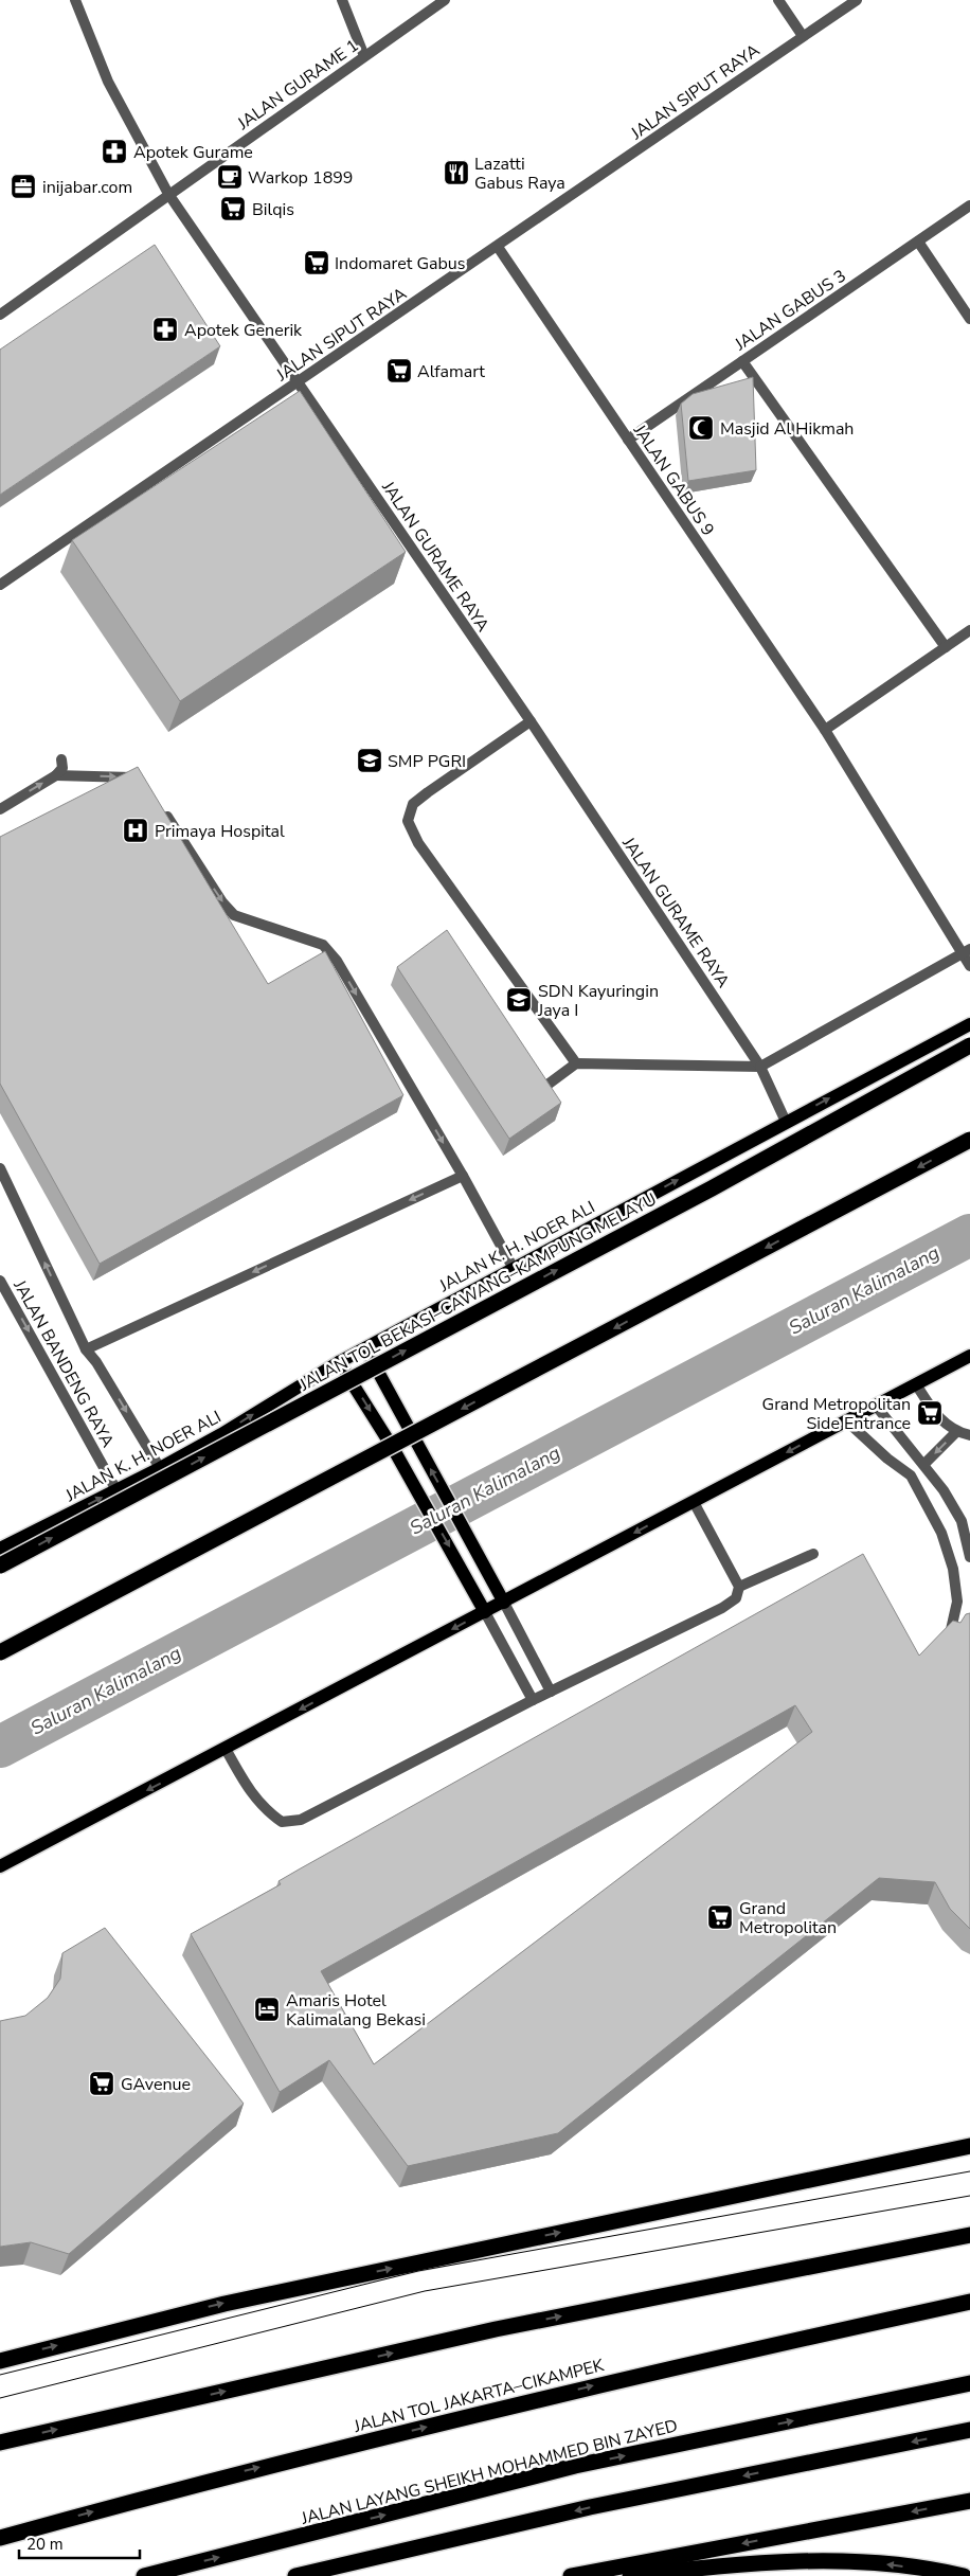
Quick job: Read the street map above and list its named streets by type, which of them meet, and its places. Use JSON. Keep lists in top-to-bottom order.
{
  "streets": {
    "highway": ["JALAN TOL BEKASI–CAWANG–KAMPUNG MELAYU", "JALAN TOL JAKARTA–CIKAMPEK", "JALAN LAYANG SHEIKH MOHAMMED BIN ZAYED"],
    "main road": ["JALAN K. H. NOER ALI"],
    "street": [
      "JALAN GURAME 1",
      "JALAN SIPUT RAYA",
      "JALAN GABUS 3",
      "JALAN GABUS 9",
      "JALAN GURAME RAYA",
      "JALAN BANDENG RAYA"
    ]
  },
  "crossings": [
    ["JALAN GURAME 1", "JALAN GURAME RAYA"],
    ["JALAN SIPUT RAYA", "JALAN GABUS 9"],
    ["JALAN SIPUT RAYA", "JALAN GURAME RAYA"],
    ["JALAN GABUS 3", "JALAN GABUS 9"],
    ["JALAN GURAME RAYA", "JALAN K. H. NOER ALI"],
    ["JALAN K. H. NOER ALI", "JALAN BANDENG RAYA"]
  ],
  "one_way": ["JALAN K. H. NOER ALI"],
  "water": ["Saluran Kalimalang"],
  "places": {
    "pharmacy": ["Apotek Gurame", "Apotek Generik"],
    "restaurant": ["Lazatti Gabus Raya"],
    "cafe": ["Warkop 1899"],
    "office": ["inijabar.com"],
    "supermarket": [
      "Bilqis",
      "Indomaret Gabus",
      "Alfamart",
      "Grand Metropolitan Side Entrance",
      "Grand Metropolitan",
      "GAvenue"
    ],
    "mosque": ["Masjid Al Hikmah"],
    "school or university": ["SMP PGRI", "SDN Kayuringin Jaya I"],
    "hospital": ["Primaya Hospital"],
    "hotel": ["Amaris Hotel Kalimalang Bekasi"]
  },
  "scale_bar": "20 m"
}
